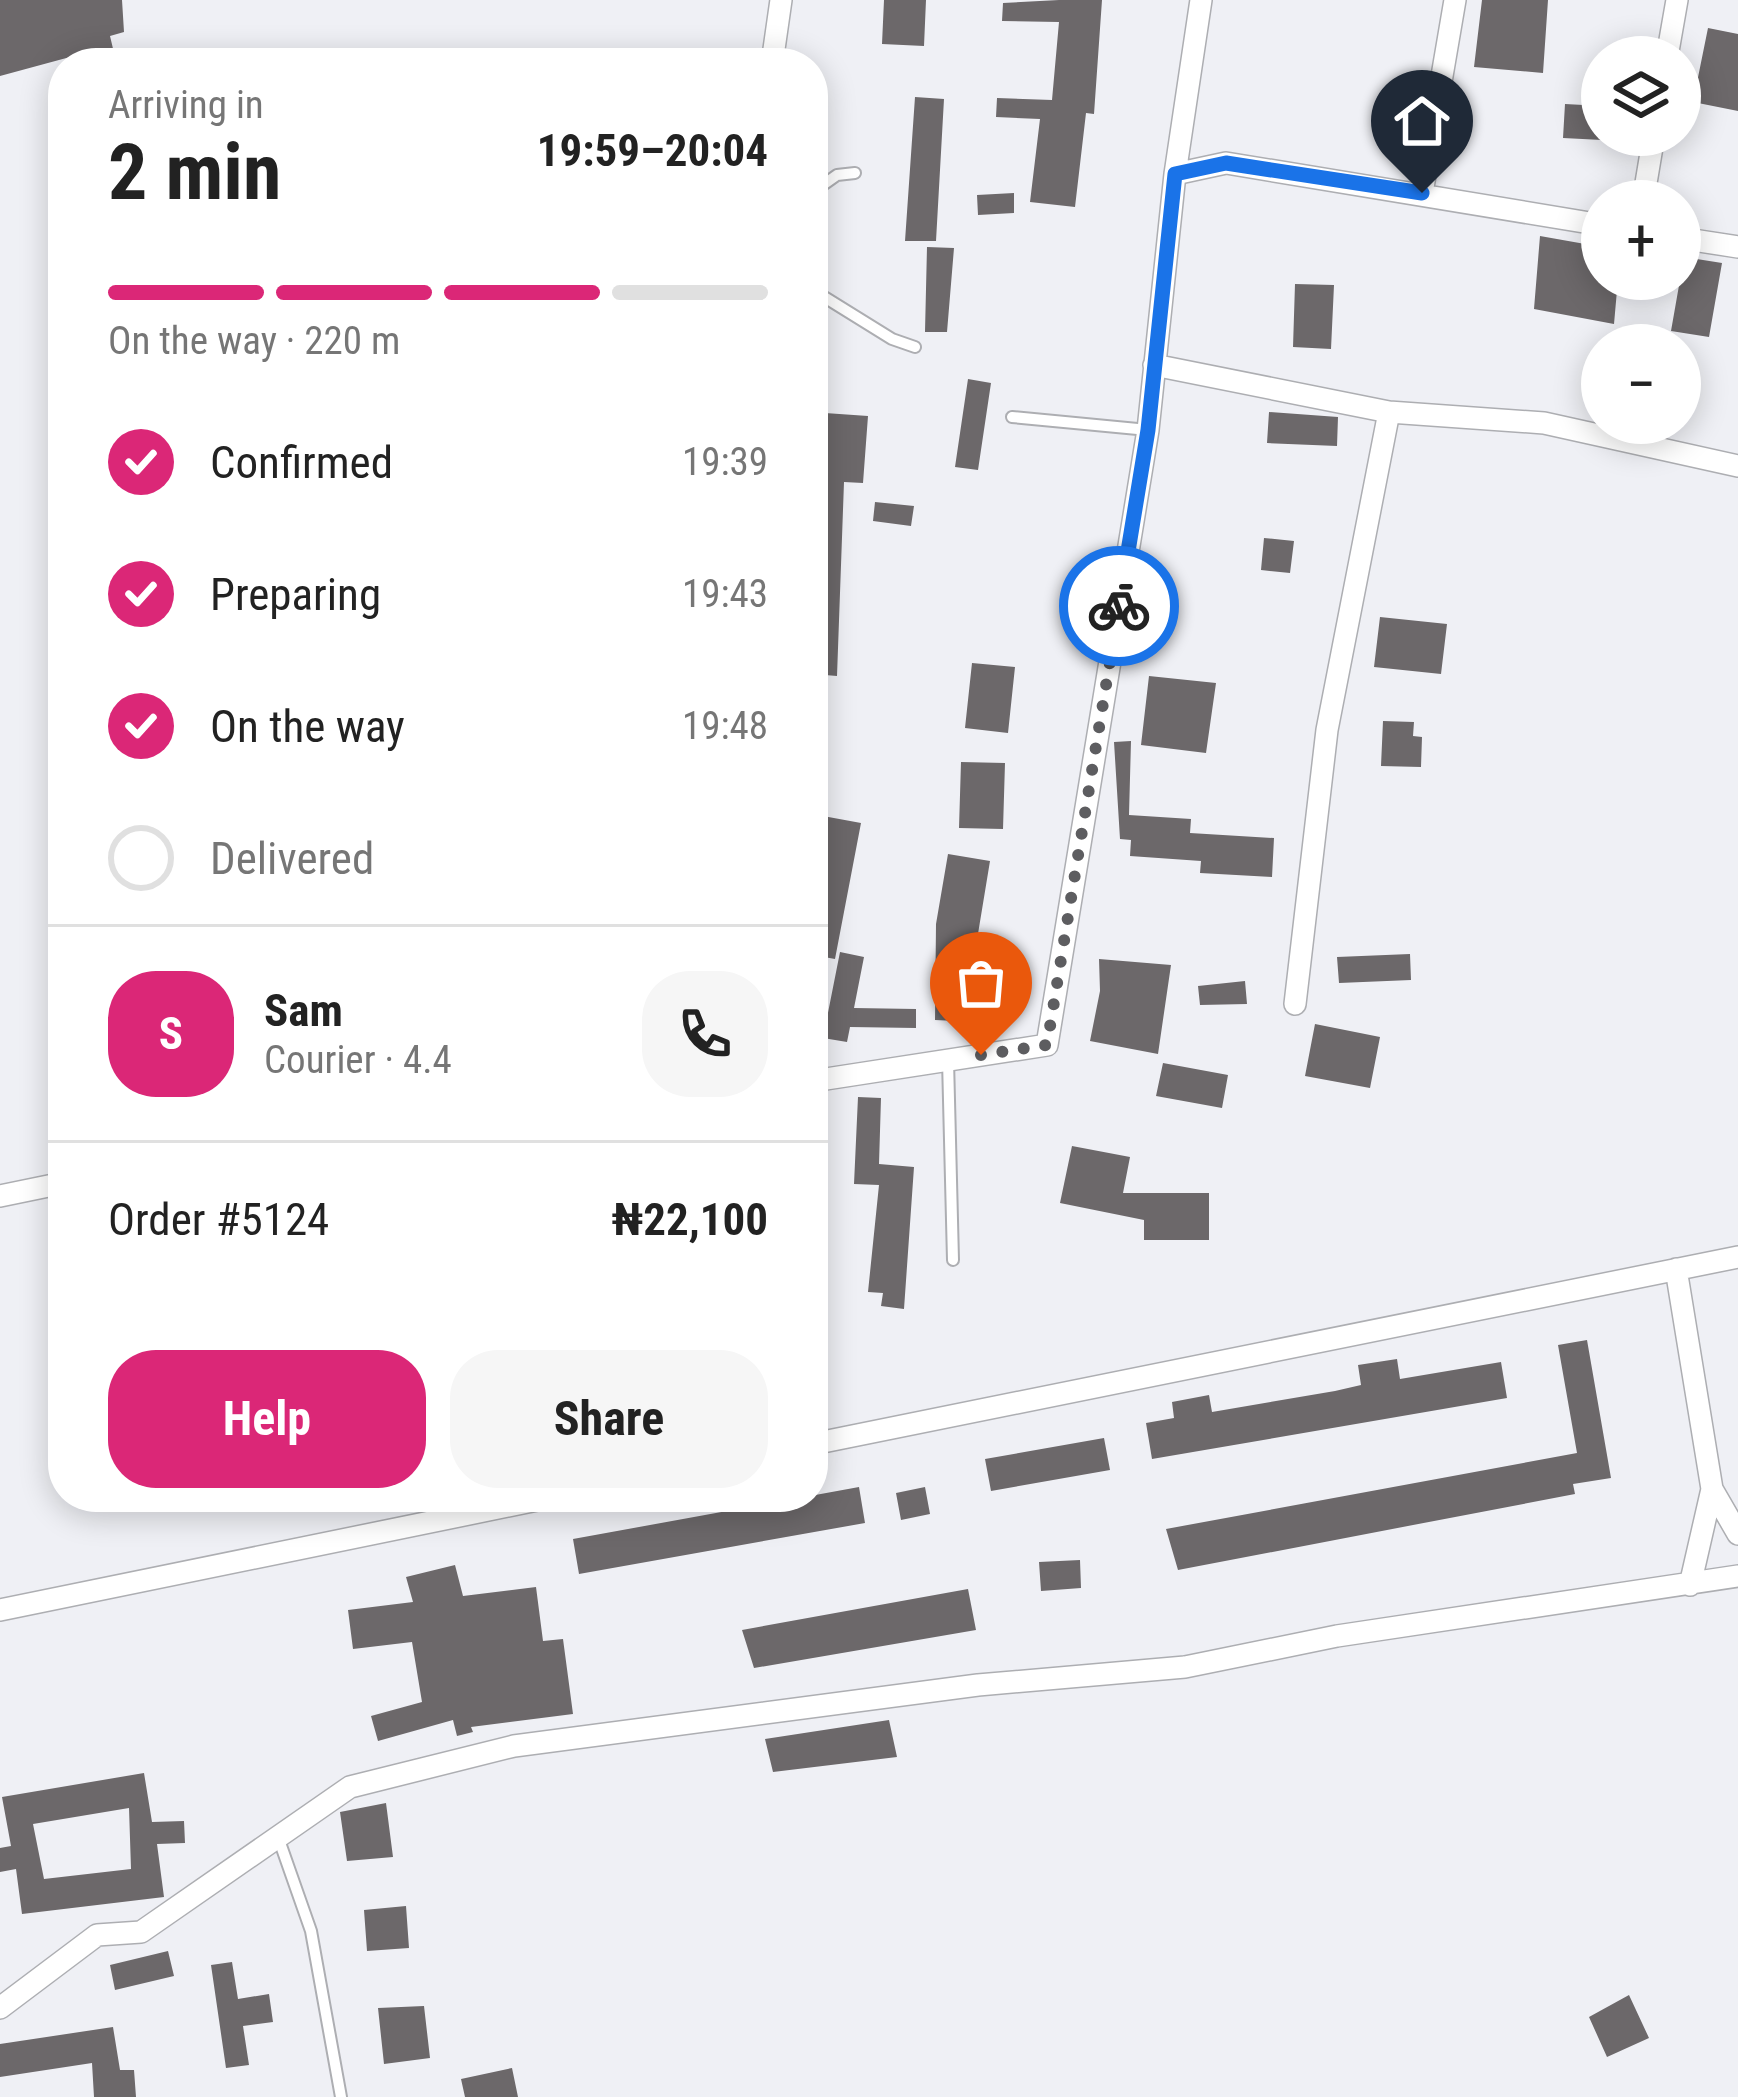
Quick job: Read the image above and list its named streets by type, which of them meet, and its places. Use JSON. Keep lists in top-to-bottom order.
{
  "page": {
    "map_buttons": ["+", "−"],
    "heading": ["2 min", "Arriving in", "19:59–20:04"],
    "panel": [
      "Sam",
      "Courier · 4.4",
      "Order #5124",
      "₦22,100"
    ],
    "bar": "On the way · 220 m",
    "list": [
      ["Confirmed", "19:39"],
      ["Preparing", "19:43"],
      ["On the way", "19:48"],
      "Delivered"
    ],
    "round": "S",
    "buttons": ["Help", "Share"]
  }
}
